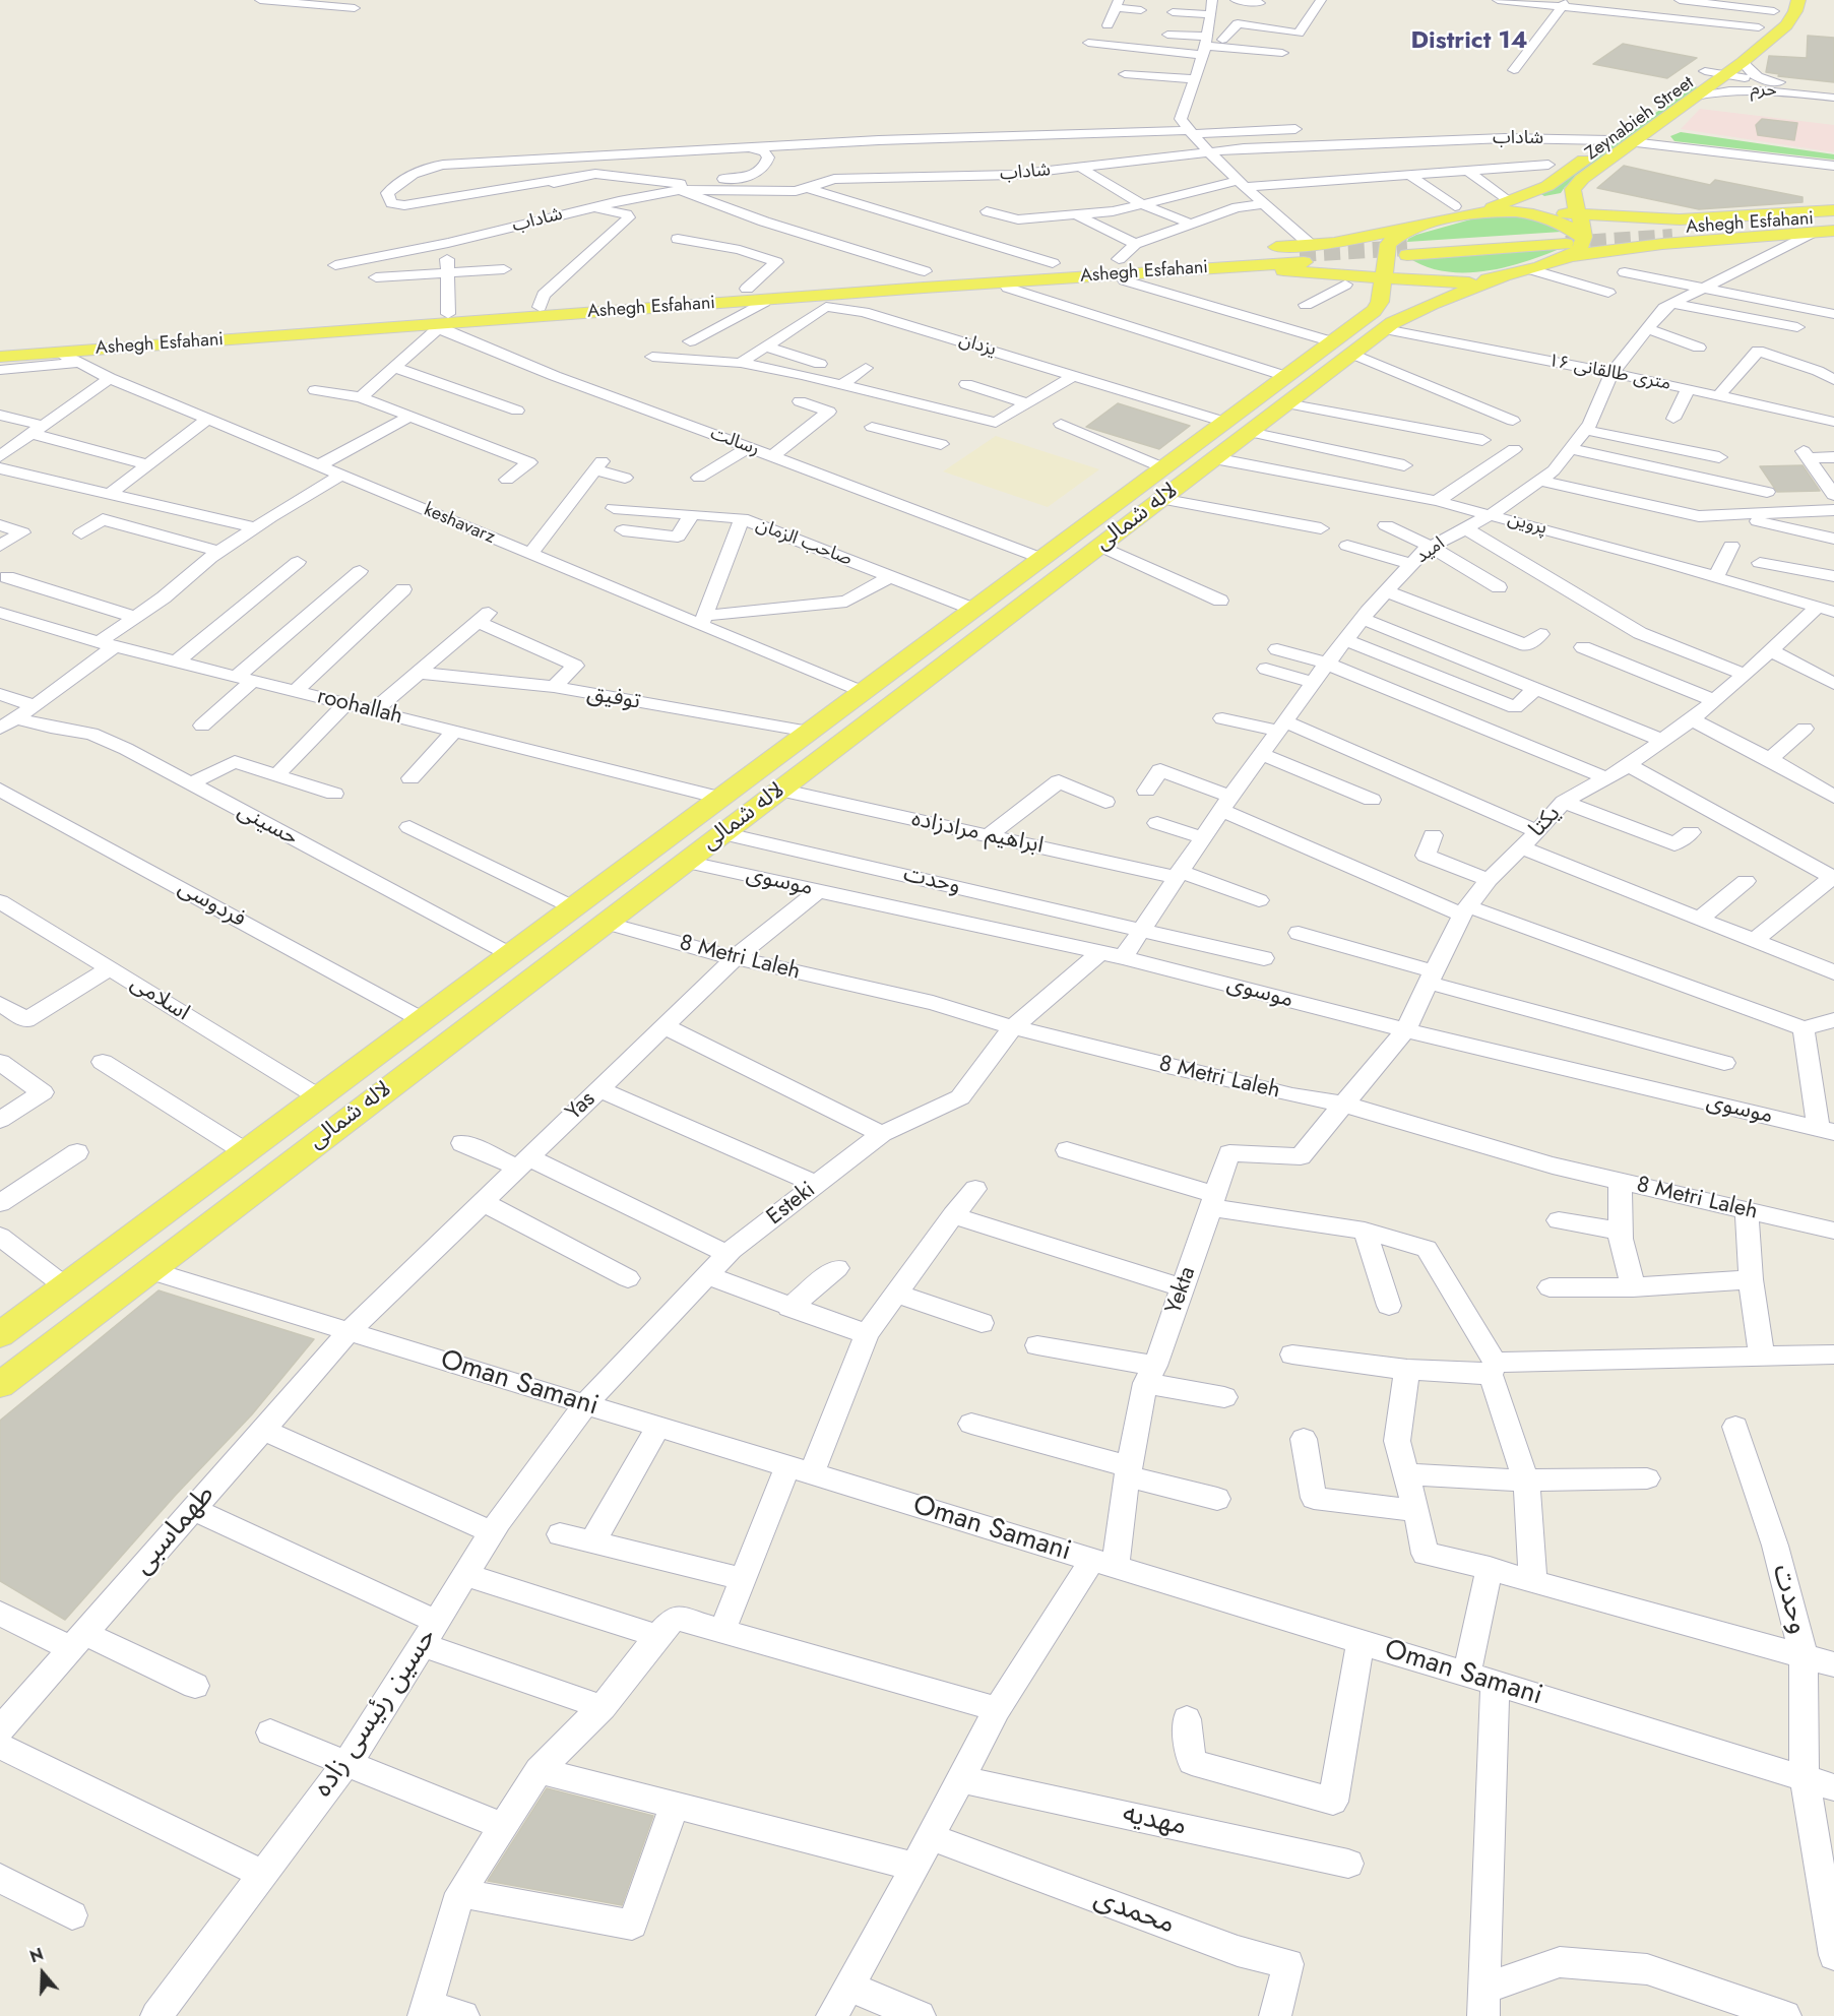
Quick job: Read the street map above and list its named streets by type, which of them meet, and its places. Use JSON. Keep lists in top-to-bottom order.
{
  "streets": {
    "main road": ["Zeynabieh Street", "Ashegh Esfahani", "لاله شمالی"],
    "street": [
      "حرم",
      "شاداب",
      "یزدان",
      "۱۶ متری طالقانی",
      "رسالت",
      "keshavarz",
      "پروین",
      "صاحب الزمان",
      "امید",
      "توفیق",
      "roohallah",
      "یکتا",
      "حسینی",
      "ابراهیم مرادزاده",
      "وحدت",
      "موسوی",
      "فردوسی",
      "8 Metri Laleh",
      "اسلامی",
      "Yas",
      "Esteki",
      "Yekta",
      "Oman Samani",
      "طهماسبی",
      "حسین رئیسی زاده",
      "مهدیه",
      "محمدی"
    ]
  },
  "crossings": [
    ["حرم", "Zeynabieh Street"],
    ["Zeynabieh Street", "شاداب"],
    ["Ashegh Esfahani", "رسالت"],
    ["Ashegh Esfahani", "keshavarz"],
    ["یزدان", "لاله شمالی"],
    ["۱۶ متری طالقانی", "لاله شمالی"],
    ["۱۶ متری طالقانی", "امید"],
    ["رسالت", "لاله شمالی"],
    ["لاله شمالی", "keshavarz"],
    ["لاله شمالی", "پروین"],
    ["لاله شمالی", "صاحب الزمان"],
    ["لاله شمالی", "توفیق"],
    ["لاله شمالی", "roohallah"],
    ["لاله شمالی", "حسینی"],
    ["لاله شمالی", "ابراهیم مرادزاده"],
    ["لاله شمالی", "وحدت"],
    ["لاله شمالی", "موسوی"],
    ["لاله شمالی", "فردوسی"],
    ["لاله شمالی", "8 Metri Laleh"],
    ["لاله شمالی", "اسلامی"],
    ["لاله شمالی", "Oman Samani"],
    ["keshavarz", "صاحب الزمان"],
    ["پروین", "امید"],
    ["پروین", "یکتا"],
    ["امید", "ابراهیم مرادزاده"],
    ["امید", "وحدت"],
    ["امید", "موسوی"],
    ["یکتا", "موسوی"],
    ["یکتا", "8 Metri Laleh"],
    ["یکتا", "Yekta"],
    ["وحدت", "Oman Samani"],
    ["موسوی", "Yas"],
    ["موسوی", "Esteki"],
    ["8 Metri Laleh", "Yas"],
    ["8 Metri Laleh", "Esteki"],
    ["8 Metri Laleh", "Yekta"],
    ["Yas", "Oman Samani"],
    ["Yas", "طهماسبی"],
    ["Esteki", "Oman Samani"],
    ["Esteki", "حسین رئیسی زاده"],
    ["Yekta", "Oman Samani"],
    ["Oman Samani", "طهماسبی"],
    ["Oman Samani", "حسین رئیسی زاده"]
  ],
  "districts": ["District 14"],
  "north": "top"
}
